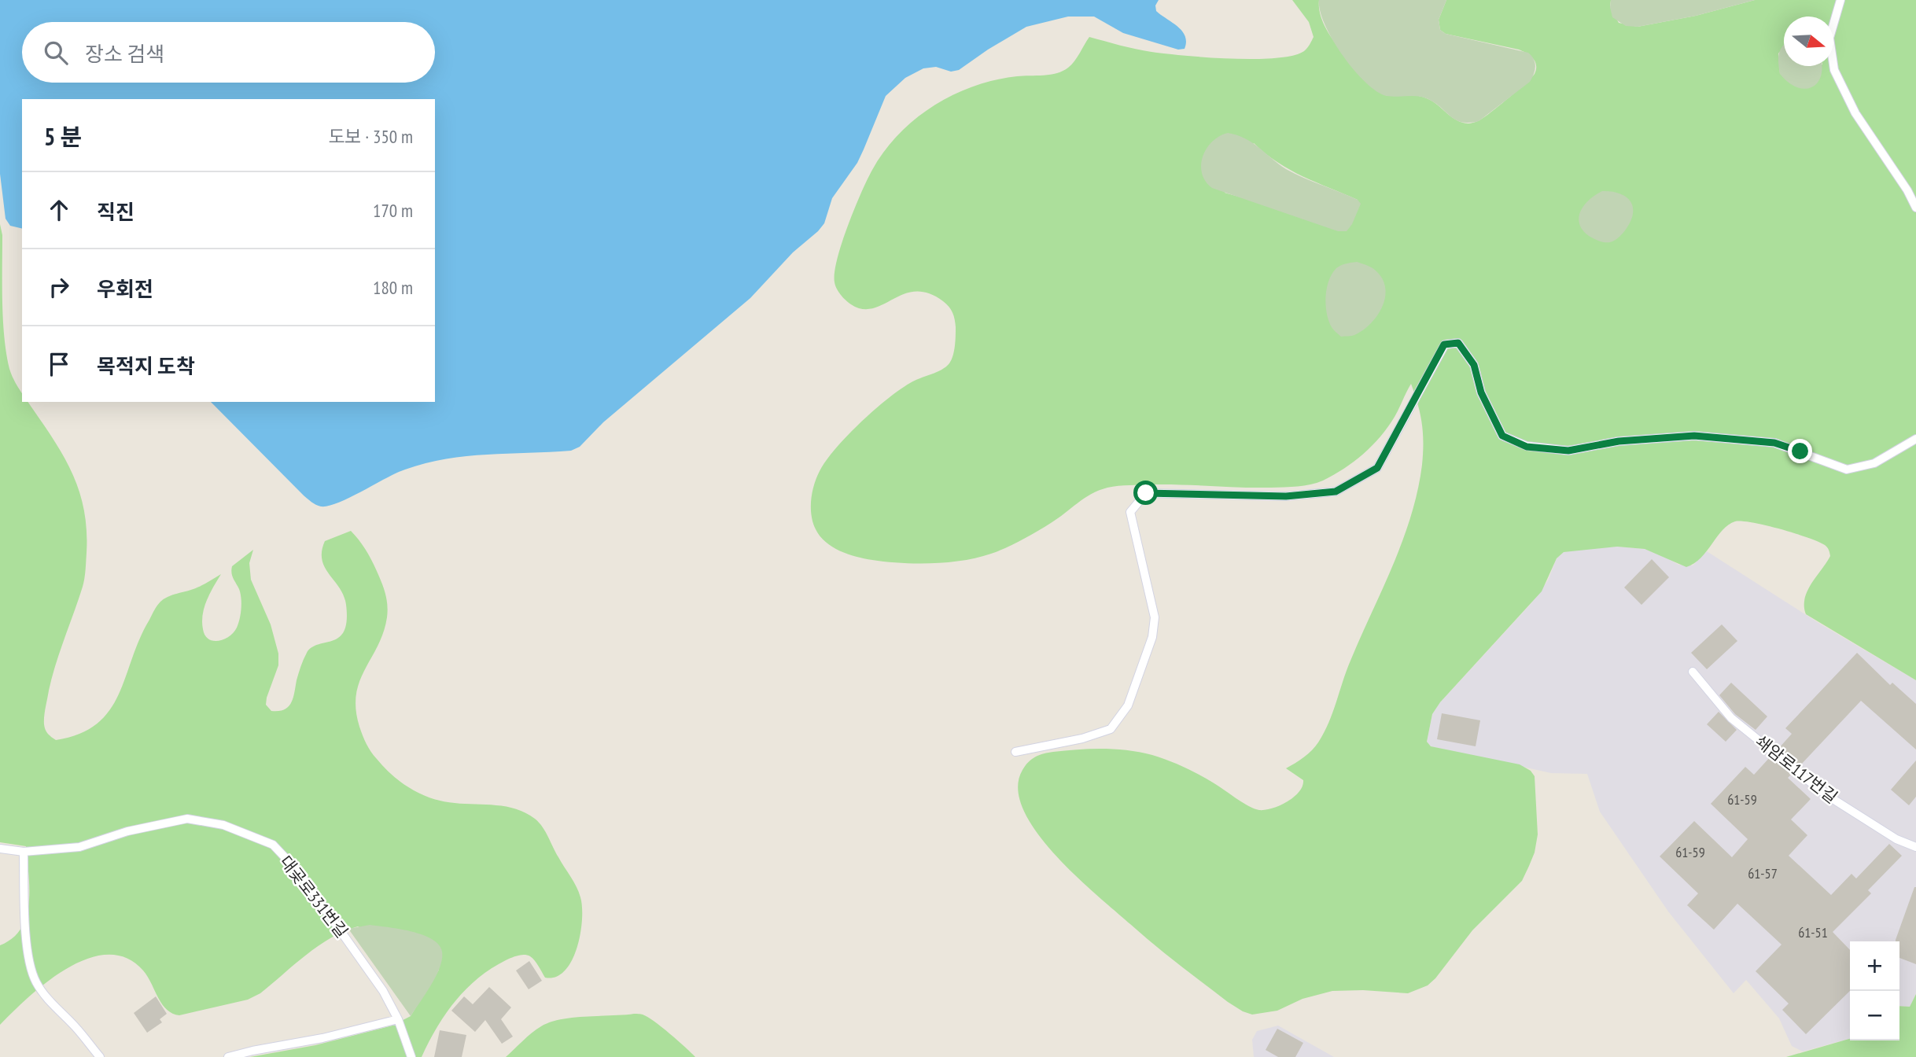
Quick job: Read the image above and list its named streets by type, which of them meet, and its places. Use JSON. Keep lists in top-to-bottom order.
{
  "streets": {
    "lane": ["쇄암로117번길", "대곶로331번길"]
  },
  "house_numbers": [
    "61-59",
    "61-59",
    "61-57",
    "61-51"
  ],
  "north": "right",
  "page": {
    "search": "장소 검색",
    "heading": ["5 분", "도보 · 350 m"],
    "list": [
      ["직진", "170 m"],
      ["우회전", "180 m"],
      "목적지 도착"
    ],
    "map_buttons": ["+", "−"]
  }
}
